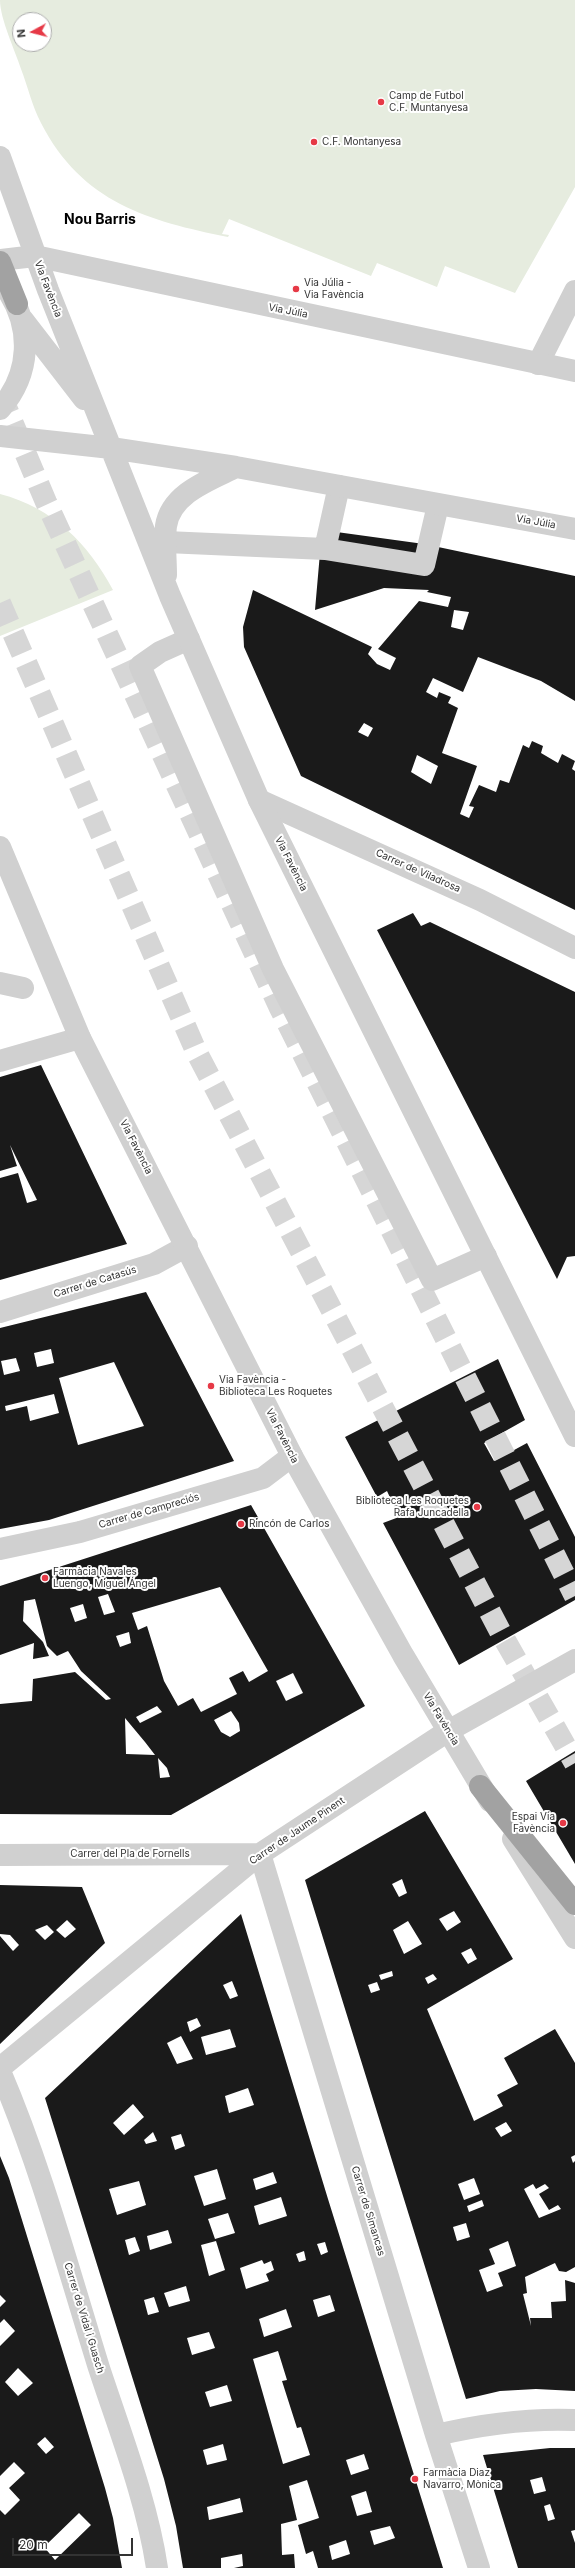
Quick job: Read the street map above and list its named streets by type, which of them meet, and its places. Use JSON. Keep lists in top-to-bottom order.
{
  "streets": {
    "street": [
      "Via Favència",
      "Via Júlia",
      "Carrer de Viladrosa",
      "Carrer de Catasús",
      "Carrer de Campreciós",
      "Carrer de Jaume Pinent",
      "Carrer del Pla de Fornells",
      "Carrer de Simancas",
      "Carrer de Vidal i Guasch"
    ]
  },
  "crossings": [
    ["Via Favència", "Via Júlia"],
    ["Via Favència", "Carrer de Viladrosa"],
    ["Via Favència", "Carrer de Catasús"],
    ["Via Favència", "Carrer de Campreciós"],
    ["Via Favència", "Carrer de Jaume Pinent"],
    ["Carrer de Jaume Pinent", "Carrer del Pla de Fornells"],
    ["Carrer de Jaume Pinent", "Carrer de Simancas"],
    ["Carrer de Jaume Pinent", "Carrer de Vidal i Guasch"],
    ["Carrer del Pla de Fornells", "Carrer de Simancas"]
  ],
  "districts": ["Nou Barris"],
  "places": [
    "Camp de Futbol C.F. Muntanyesa",
    "C.F. Montanyesa",
    "Via Júlia - Via Favència",
    "Via Favència - Biblioteca Les Roquetes",
    "Biblioteca Les Roquetes Rafa Juncadella",
    "Rincón de Carlos",
    "Farmàcia Navales Luengo, Miguel Ángel",
    "Espai Via Favència",
    "Farmàcia Diaz Navarro, Mònica"
  ],
  "scale_bar": "20 m",
  "north": "left"
}
